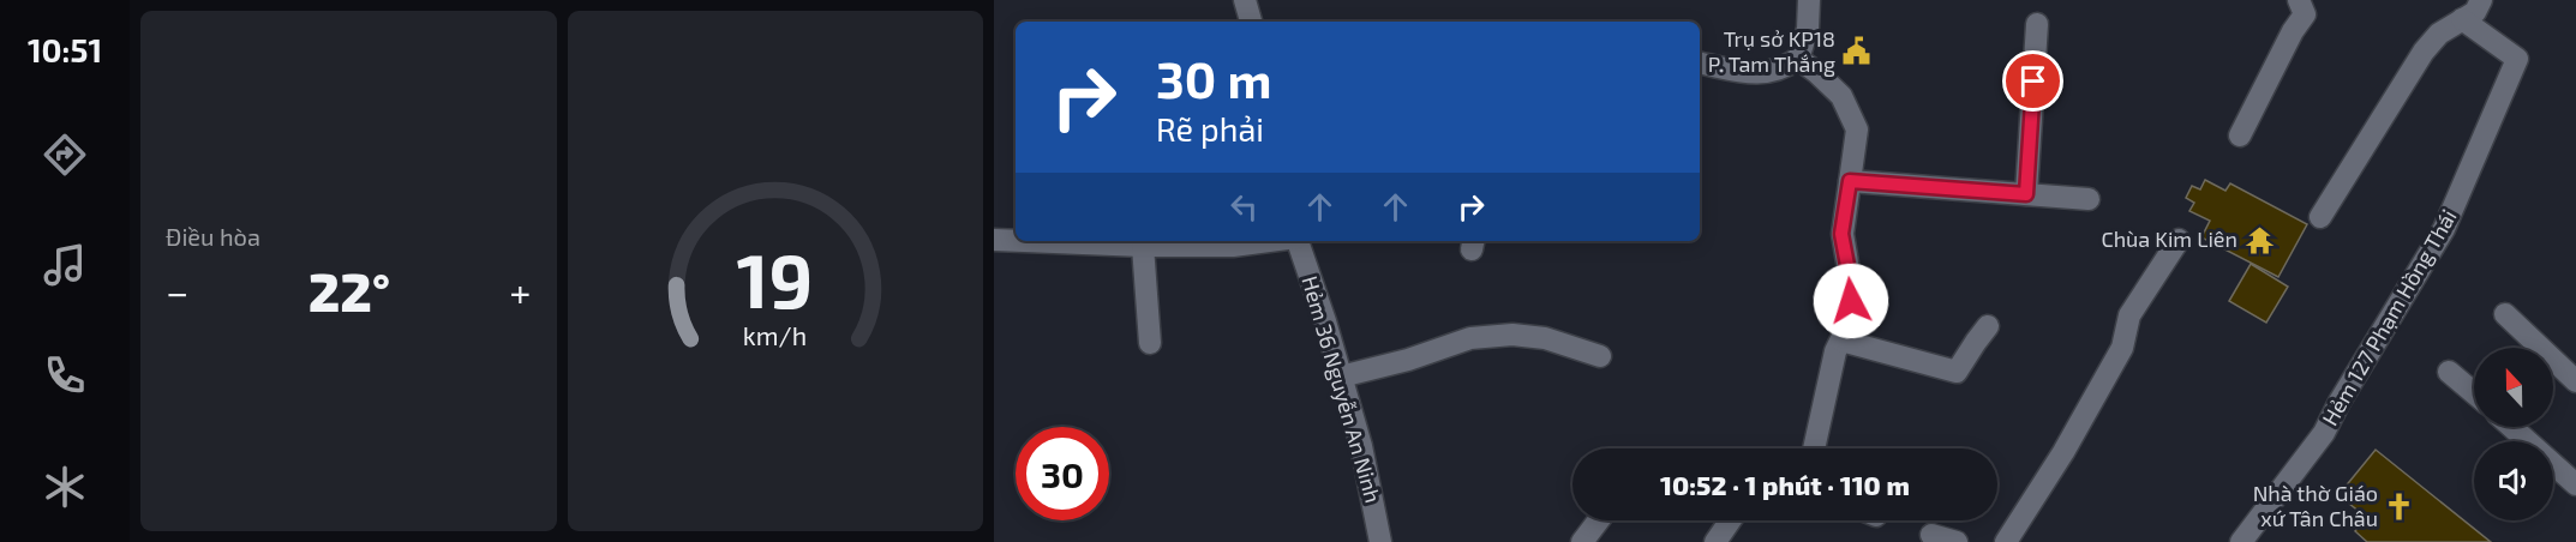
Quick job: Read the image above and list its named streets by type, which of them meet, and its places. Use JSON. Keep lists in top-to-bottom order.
{
  "streets": {
    "street": ["Hẻm 127 Phạm Hồng Thái", "Hẻm 36 Nguyễn An Ninh"]
  },
  "places": {
    "public building": ["Trụ sở KP18 P. Tam Thắng"],
    "temple": ["Chùa Kim Liên"],
    "church": ["Nhà thờ Giáo xứ Tân Châu"]
  },
  "north": "top",
  "page": {
    "tabs": "10:51",
    "tile": "Điều hòa",
    "turn": ["30 m", "Rẽ phải"],
    "heat": ["−", "22°", "+"],
    "limit": "30",
    "trip": "10:52 · 1 phút · 110 m",
    "gauge": ["19", "km/h"]
  }
}
